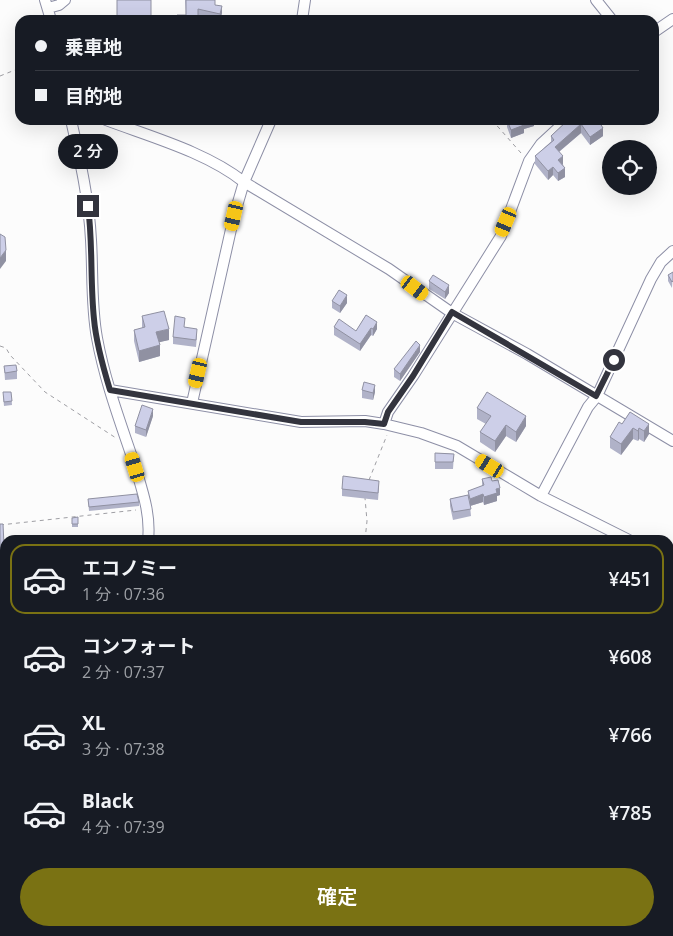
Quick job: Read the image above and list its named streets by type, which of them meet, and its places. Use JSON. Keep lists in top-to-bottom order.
{
  "page": {
    "banner": ["乗車地", "目的地"],
    "bubble": "2 分",
    "list": [
      {
        "name": "エコノミー",
        "note": "1 分 · 07:36",
        "value": "¥451"
      },
      {
        "name": "コンフォート",
        "note": "2 分 · 07:37",
        "value": "¥608"
      },
      {
        "name": "XL",
        "note": "3 分 · 07:38",
        "value": "¥766"
      },
      {
        "name": "Black",
        "note": "4 分 · 07:39",
        "value": "¥785"
      }
    ],
    "buttons": "確定"
  }
}
